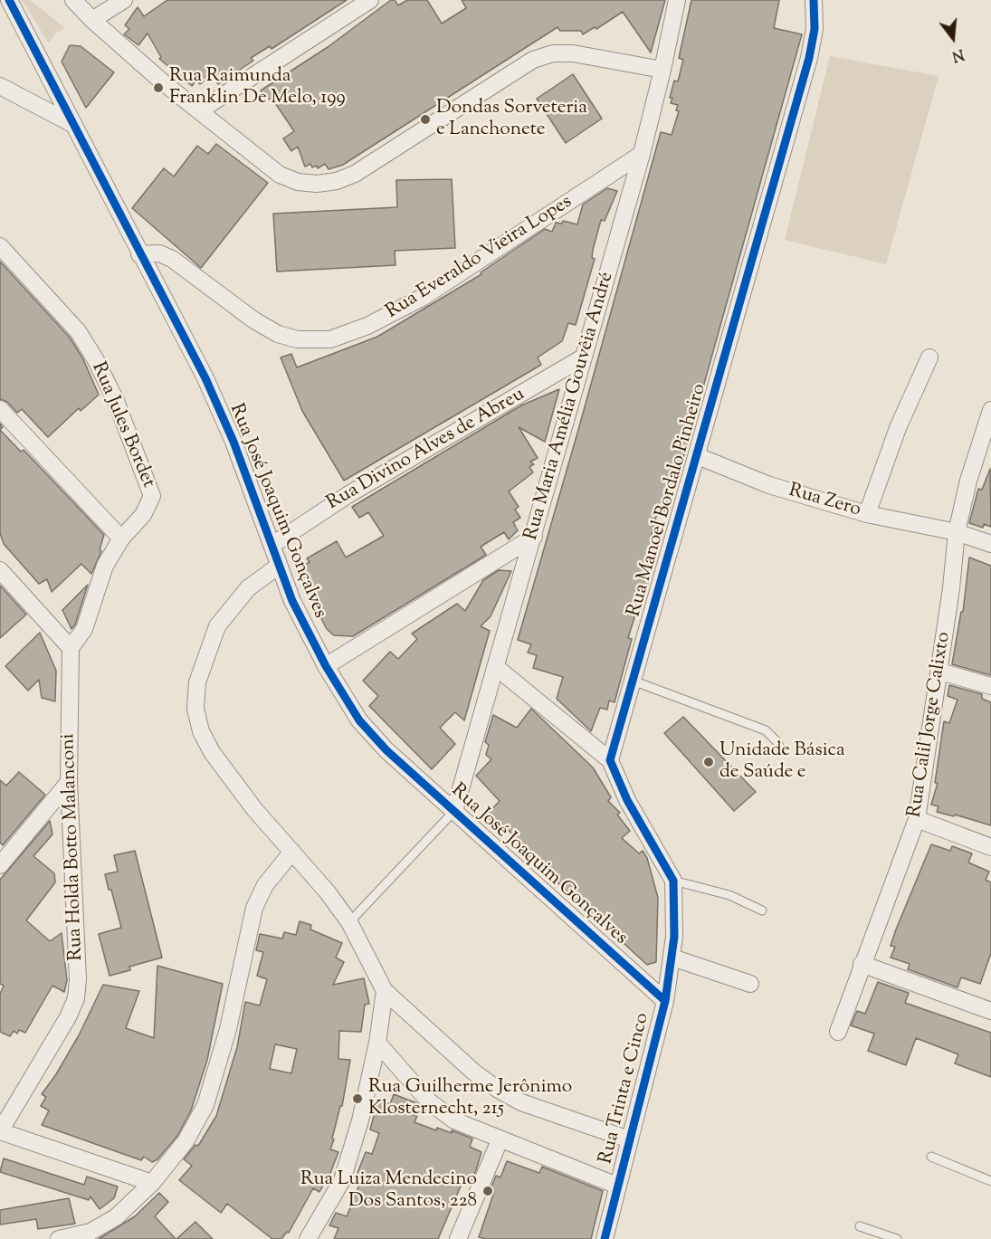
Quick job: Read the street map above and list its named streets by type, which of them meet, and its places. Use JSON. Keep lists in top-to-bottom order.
{
  "streets": {
    "street": [
      "Rua Everaldo Vieira Lopes",
      "Rua Maria Amélia Gouvêia André",
      "Rua Jules Bordet",
      "Rua Divino Alves de Abreu",
      "Rua Manoel Bordalo Pinheiro",
      "Rua Zero",
      "Rua José Joaquim Gonçalves",
      "Rua Calil Jorge Calixto",
      "Rua Holda Botto Malanconi",
      "Rua Trinta e Cinco"
    ]
  },
  "crossings": [
    ["Rua Everaldo Vieira Lopes", "Rua Maria Amélia Gouvêia André"],
    ["Rua Everaldo Vieira Lopes", "Rua José Joaquim Gonçalves"],
    ["Rua Maria Amélia Gouvêia André", "Rua Divino Alves de Abreu"],
    ["Rua Maria Amélia Gouvêia André", "Rua José Joaquim Gonçalves"],
    ["Rua Jules Bordet", "Rua Holda Botto Malanconi"],
    ["Rua Divino Alves de Abreu", "Rua José Joaquim Gonçalves"],
    ["Rua Manoel Bordalo Pinheiro", "Rua Zero"],
    ["Rua Zero", "Rua Calil Jorge Calixto"],
    ["Rua José Joaquim Gonçalves", "Rua Trinta e Cinco"]
  ],
  "places": [
    "Rua Raimunda Franklin De Melo, 199",
    "Dondas Sorveteria e Lanchonete",
    "Unidade Básica de Saúde e",
    "Rua Guilherme Jerônimo Klosternecht, 215",
    "Rua Luiza Mendecino Dos Santos, 228"
  ],
  "north": "bottom"
}
